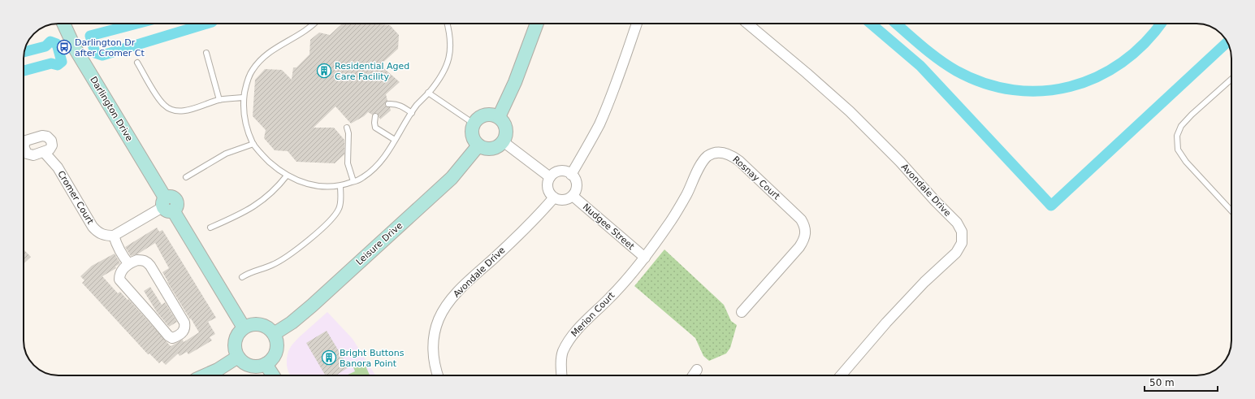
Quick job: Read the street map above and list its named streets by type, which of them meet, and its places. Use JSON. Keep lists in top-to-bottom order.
{
  "streets": {
    "street": [
      "Darlington Drive",
      "Rosnay Court",
      "Avondale Drive",
      "Cromer Court",
      "Nudgee Street",
      "Leisure Drive",
      "Merion Court"
    ]
  },
  "crossings": [
    ["Darlington Drive", "Leisure Drive"],
    ["Rosnay Court", "Nudgee Street"],
    ["Rosnay Court", "Merion Court"],
    ["Avondale Drive", "Nudgee Street"],
    ["Nudgee Street", "Merion Court"]
  ],
  "places": {
    "bus stop": ["Darlington Dr after Cromer Ct"],
    "building": ["Residential Aged Care Facility", "Bright Buttons Banora Point"]
  },
  "scale_bar": "50 m"
}
